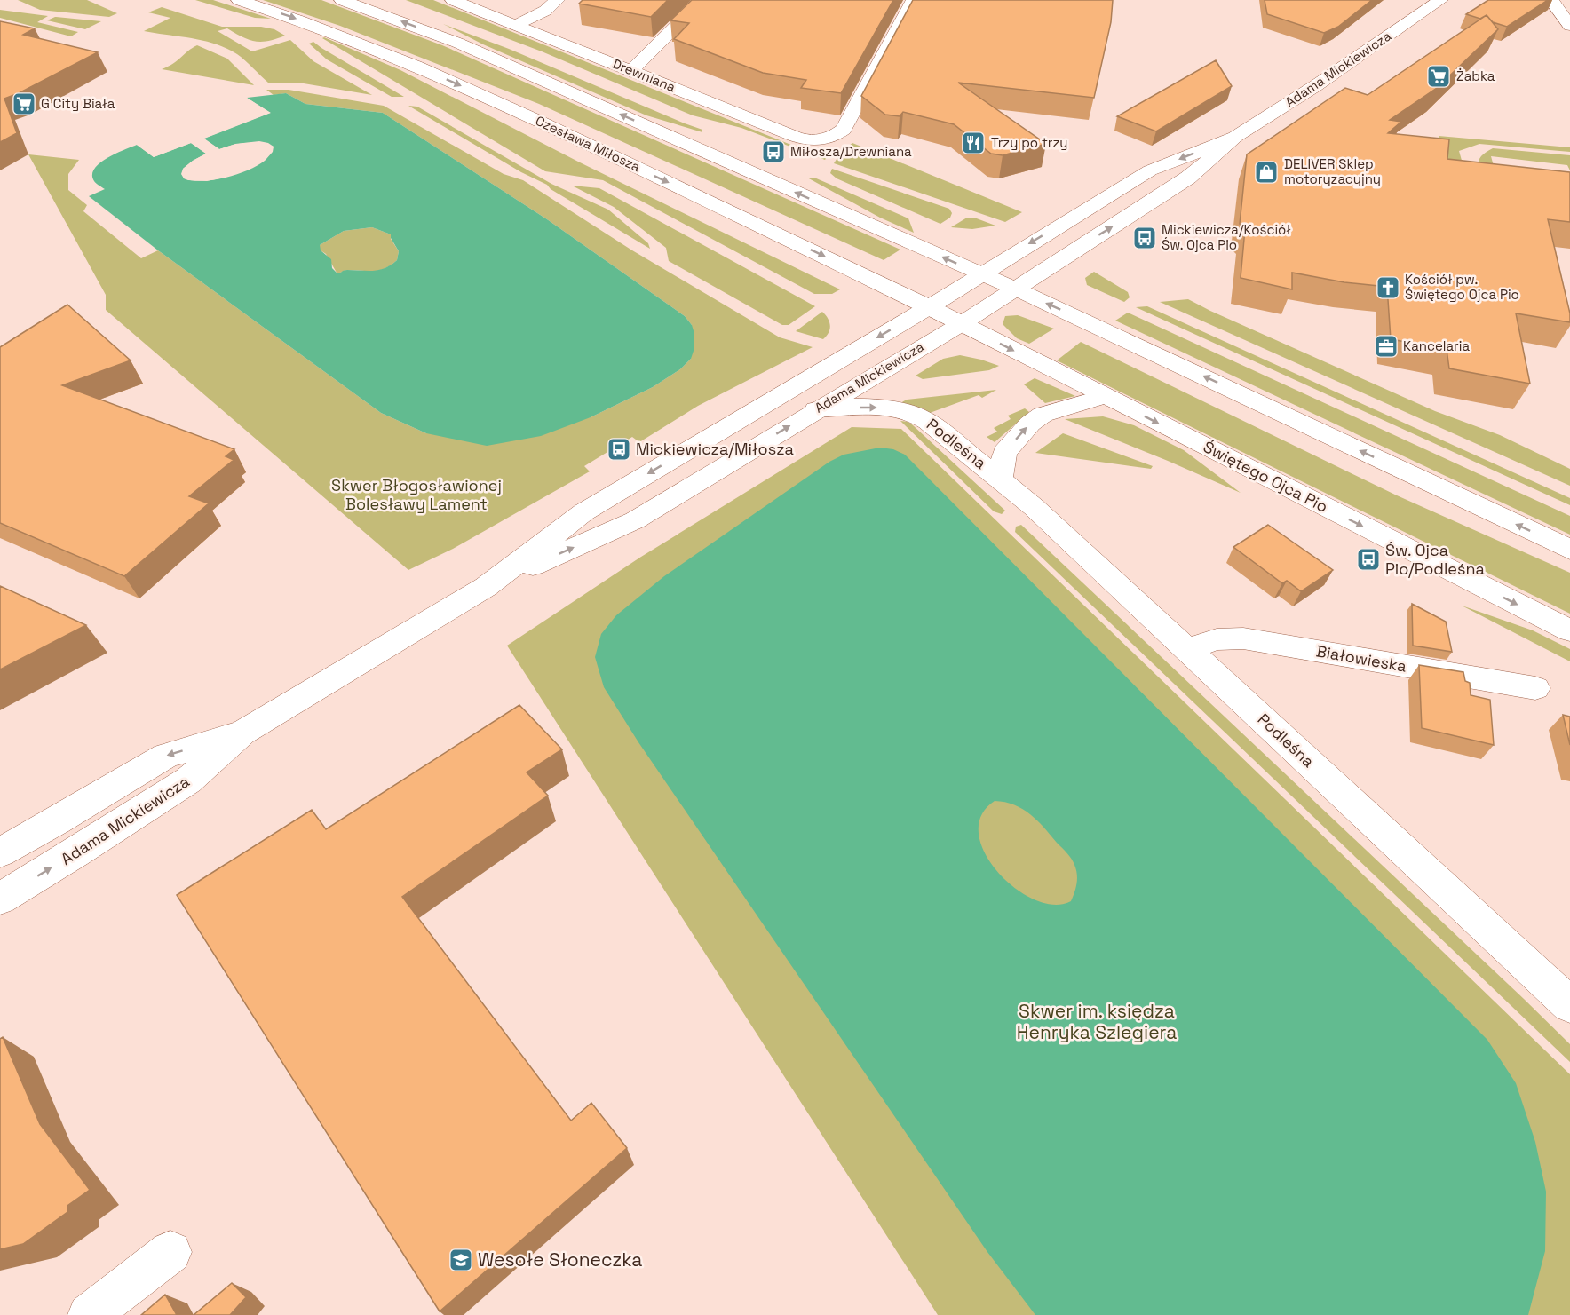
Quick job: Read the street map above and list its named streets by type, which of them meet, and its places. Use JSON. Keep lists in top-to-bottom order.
{
  "streets": {
    "street": [
      "Adama Mickiewicza",
      "Drewniana",
      "Czesława Miłosza",
      "Podleśna",
      "Świętego Ojca Pio",
      "Białowieska"
    ]
  },
  "crossings": [
    ["Adama Mickiewicza", "Czesława Miłosza"],
    ["Adama Mickiewicza", "Podleśna"],
    ["Adama Mickiewicza", "Świętego Ojca Pio"],
    ["Czesława Miłosza", "Świętego Ojca Pio"],
    ["Podleśna", "Świętego Ojca Pio"],
    ["Podleśna", "Białowieska"]
  ],
  "parks": ["Skwer Błogosławionej Bolesławy Lament", "Skwer im. księdza Henryka Szlegiera"],
  "places": {
    "supermarket": ["Żabka", "G City Biała"],
    "restaurant": ["Trzy po trzy"],
    "bus stop": [
      "Miłosza/Drewniana",
      "Mickiewicza/Kościół Św. Ojca Pio",
      "Mickiewicza/Miłosza",
      "Św. Ojca Pio/Podleśna"
    ],
    "shop": ["DELIVER Sklep motoryzacyjny"],
    "church": ["Kościół pw. Świętego Ojca Pio"],
    "office": ["Kancelaria"],
    "school or university": ["Wesołe Słoneczka"]
  }
}
